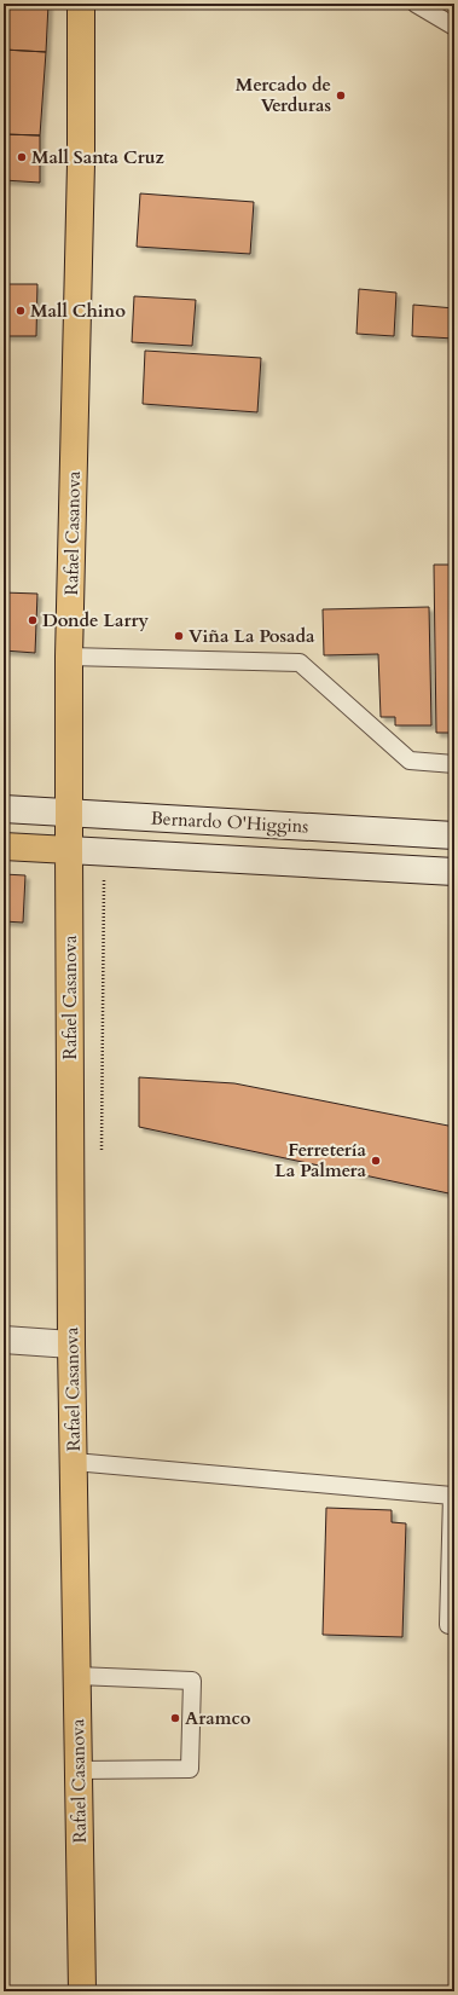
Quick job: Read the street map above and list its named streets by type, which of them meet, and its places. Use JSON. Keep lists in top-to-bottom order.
{
  "streets": {
    "main road": ["Rafael Casanova", "Bernardo O'Higgins"]
  },
  "crossings": [
    ["Rafael Casanova", "Bernardo O'Higgins"]
  ],
  "places": [
    "Mercado de Verduras",
    "Mall Santa Cruz",
    "Mall Chino",
    "Donde Larry",
    "Viña La Posada",
    "Ferretería La Palmera",
    "Aramco"
  ]
}
